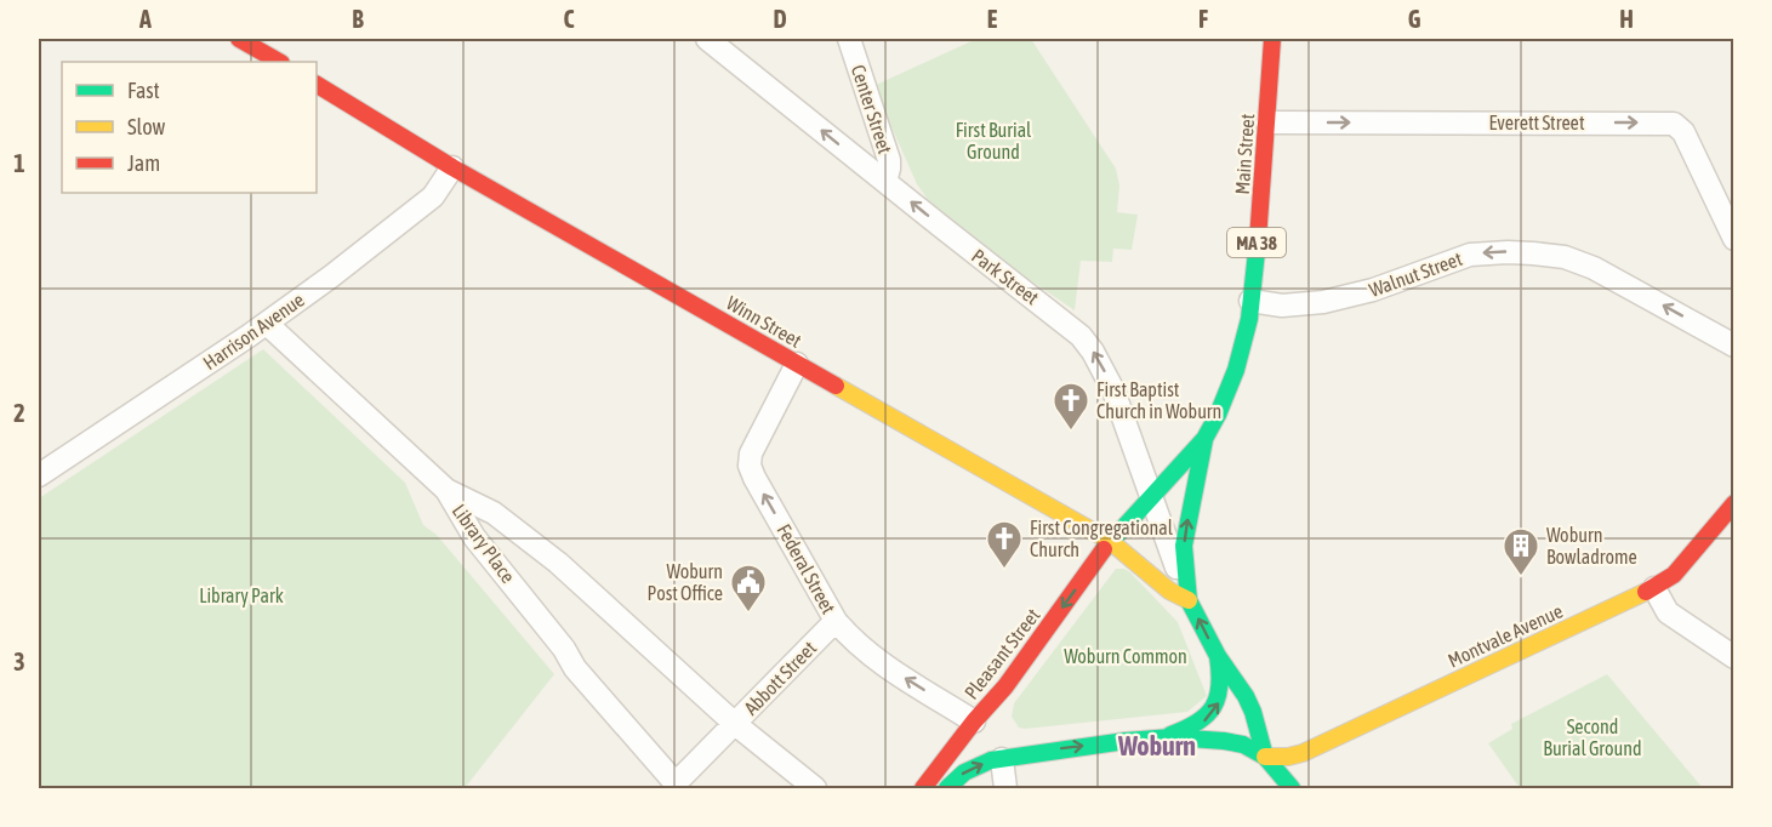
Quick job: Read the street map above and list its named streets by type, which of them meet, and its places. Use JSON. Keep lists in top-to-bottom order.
{
  "streets": {
    "main road": [
      "Main Street",
      "MA 38",
      "Winn Street",
      "Montvale Avenue",
      "Pleasant Street"
    ],
    "street": [
      "Center Street",
      "Everett Street",
      "Walnut Street",
      "Park Street",
      "Harrison Avenue",
      "Library Place",
      "Federal Street",
      "Abbott Street"
    ]
  },
  "crossings": [
    ["Center Street", "Park Street"],
    ["Everett Street", "Main Street"],
    ["Main Street", "MA 38"],
    ["Main Street", "Walnut Street"],
    ["Main Street", "Park Street"],
    ["Main Street", "Winn Street"],
    ["Main Street", "Montvale Avenue"],
    ["Main Street", "Pleasant Street"],
    ["MA 38", "Montvale Avenue"],
    ["MA 38", "Pleasant Street"],
    ["Park Street", "Winn Street"],
    ["Winn Street", "Harrison Avenue"],
    ["Winn Street", "Federal Street"],
    ["Winn Street", "Pleasant Street"],
    ["Library Place", "Abbott Street"],
    ["Federal Street", "Pleasant Street"],
    ["Federal Street", "Abbott Street"]
  ],
  "one_way": [
    "Everett Street",
    "Walnut Street",
    "Park Street",
    "Federal Street",
    "Pleasant Street"
  ],
  "districts": ["Woburn"],
  "parks": [
    "First Burial Ground",
    "Library Park",
    "Woburn Common",
    "Second Burial Ground"
  ],
  "places": {
    "church": ["First Baptist Church in Woburn", "First Congregational Church"],
    "building": ["Woburn Bowladrome"],
    "public building": ["Woburn Post Office"]
  },
  "legend": ["Fast", "Slow", "Jam"],
  "grid": {
    "columns": [
      "A",
      "B",
      "C",
      "D",
      "E",
      "F",
      "G",
      "H"
    ],
    "rows": ["1", "2", "3"]
  }
}
